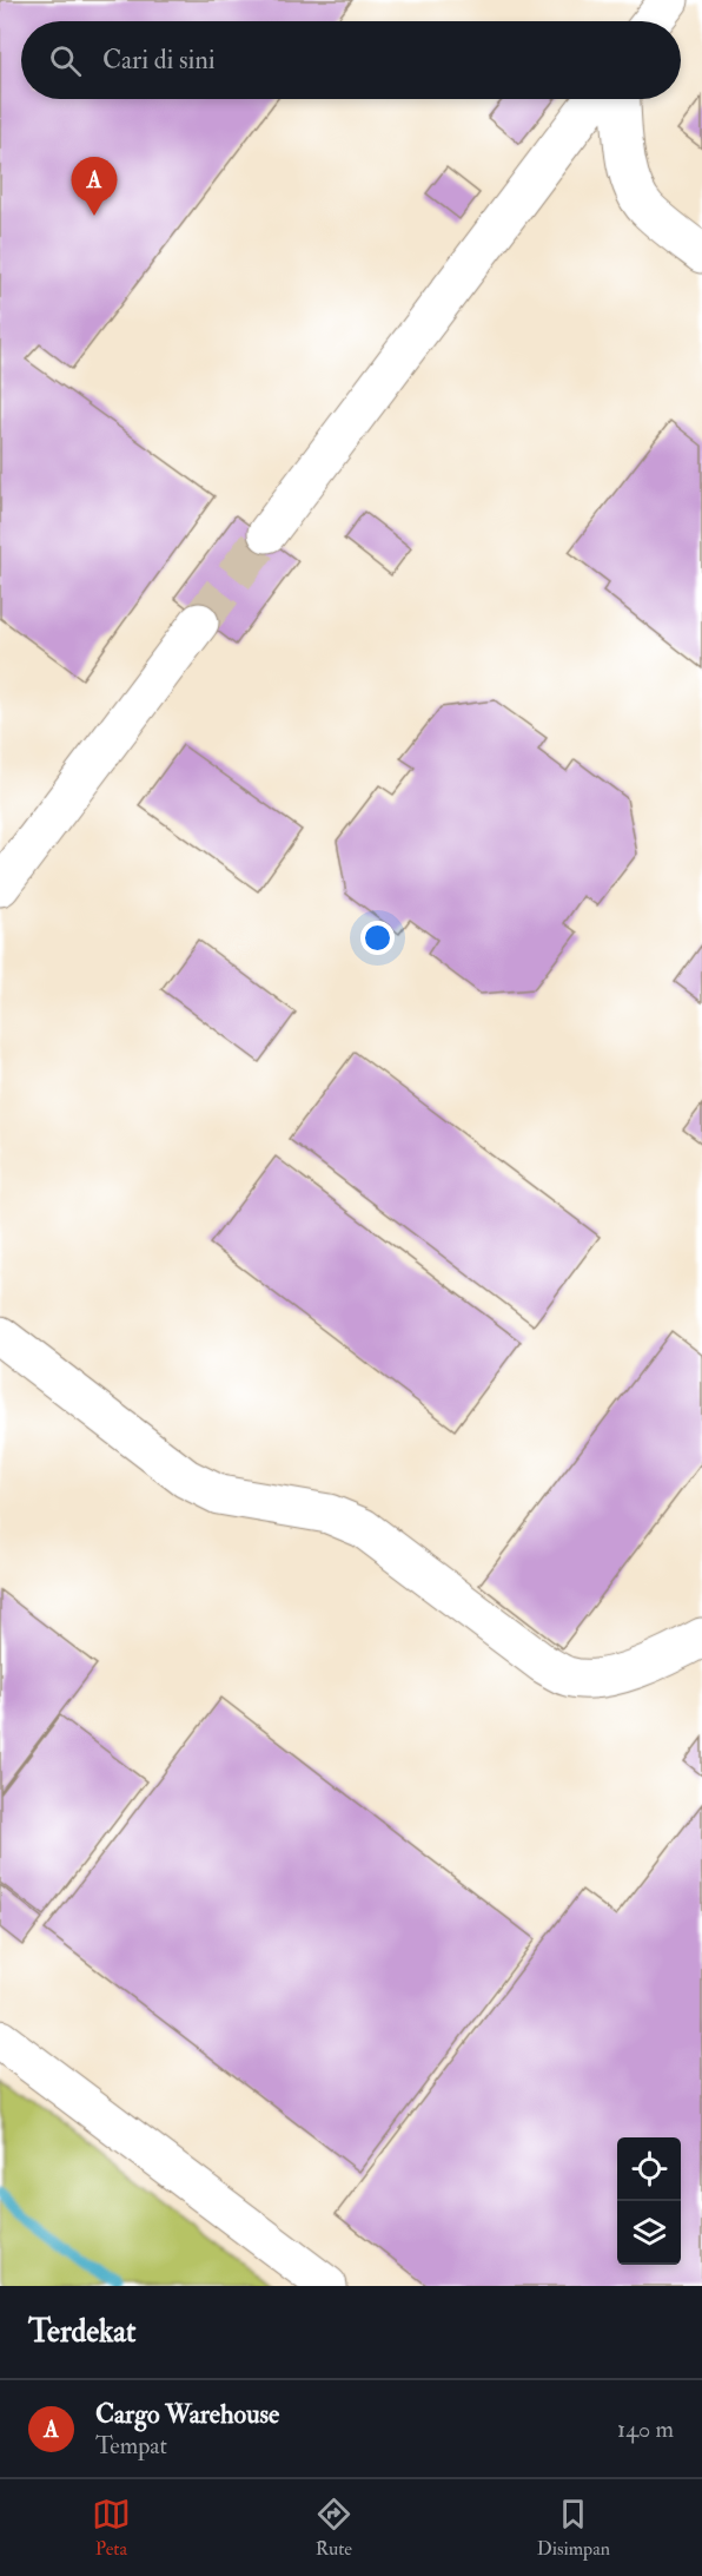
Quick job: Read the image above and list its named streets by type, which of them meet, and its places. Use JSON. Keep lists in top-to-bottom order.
{
  "page": {
    "search": "Cari di sini",
    "pins": "A",
    "heading": "Terdekat",
    "list": [
      {
        "mark": "A",
        "name": "Cargo Warehouse",
        "note": "Tempat",
        "value": "140 m"
      }
    ],
    "nav": ["Peta", "Rute", "Disimpan"]
  }
}
